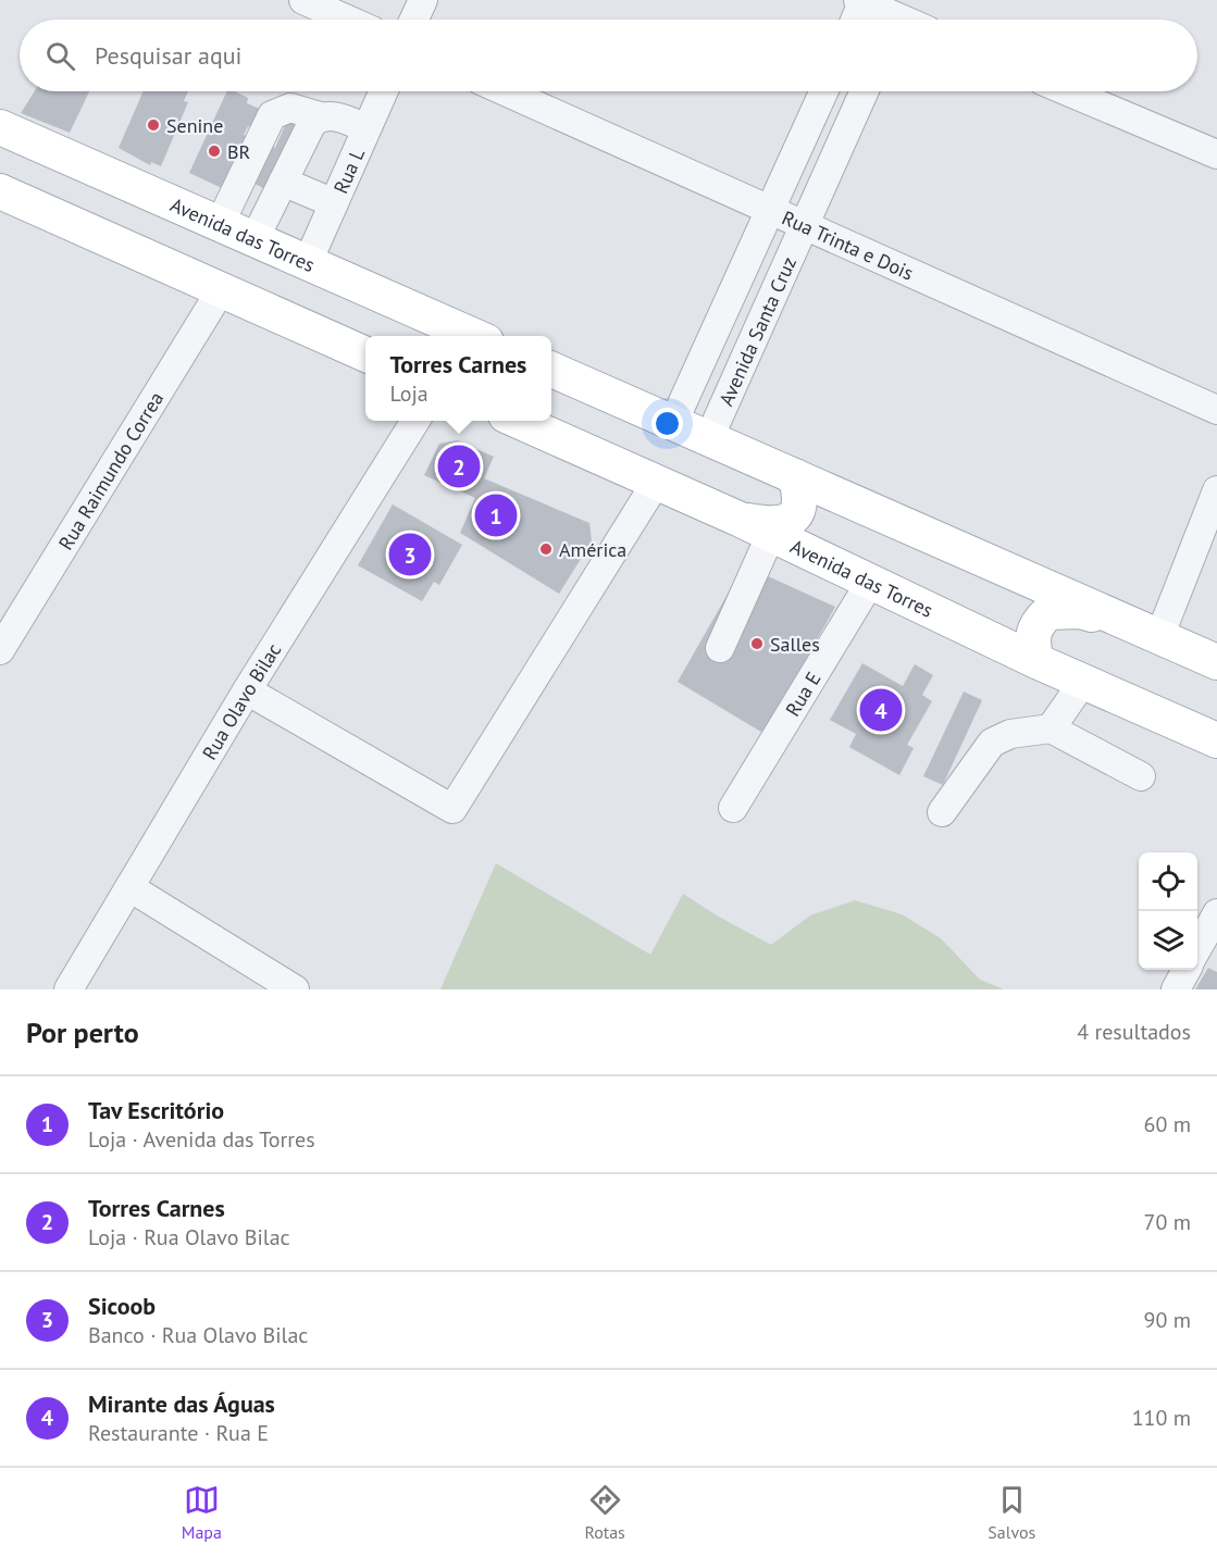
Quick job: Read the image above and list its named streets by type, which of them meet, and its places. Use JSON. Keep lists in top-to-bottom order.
{
  "streets": {
    "main road": ["Avenida das Torres"],
    "street": [
      "Rua L",
      "Rua Trinta e Dois",
      "Avenida Santa Cruz",
      "Rua Raimundo Correa",
      "Rua E",
      "Rua Olavo Bilac"
    ]
  },
  "crossings": [
    ["Rua L", "Avenida das Torres"],
    ["Avenida das Torres", "Rua E"],
    ["Rua Trinta e Dois", "Avenida Santa Cruz"]
  ],
  "places": [
    "Senine",
    "BR",
    "América",
    "Salles"
  ],
  "page": {
    "search": "Pesquisar aqui",
    "popup": ["Torres Carnes", "Loja"],
    "pins": [
      "2",
      "1",
      "3",
      "4"
    ],
    "heading": ["Por perto", "4 resultados"],
    "list": [
      {
        "mark": "1",
        "name": "Tav Escritório",
        "note": "Loja · Avenida das Torres",
        "value": "60 m"
      },
      {
        "mark": "2",
        "name": "Torres Carnes",
        "note": "Loja · Rua Olavo Bilac",
        "value": "70 m"
      },
      {
        "mark": "3",
        "name": "Sicoob",
        "note": "Banco · Rua Olavo Bilac",
        "value": "90 m"
      },
      {
        "mark": "4",
        "name": "Mirante das Águas",
        "note": "Restaurante · Rua E",
        "value": "110 m"
      }
    ],
    "nav": ["Mapa", "Rotas", "Salvos"]
  }
}
